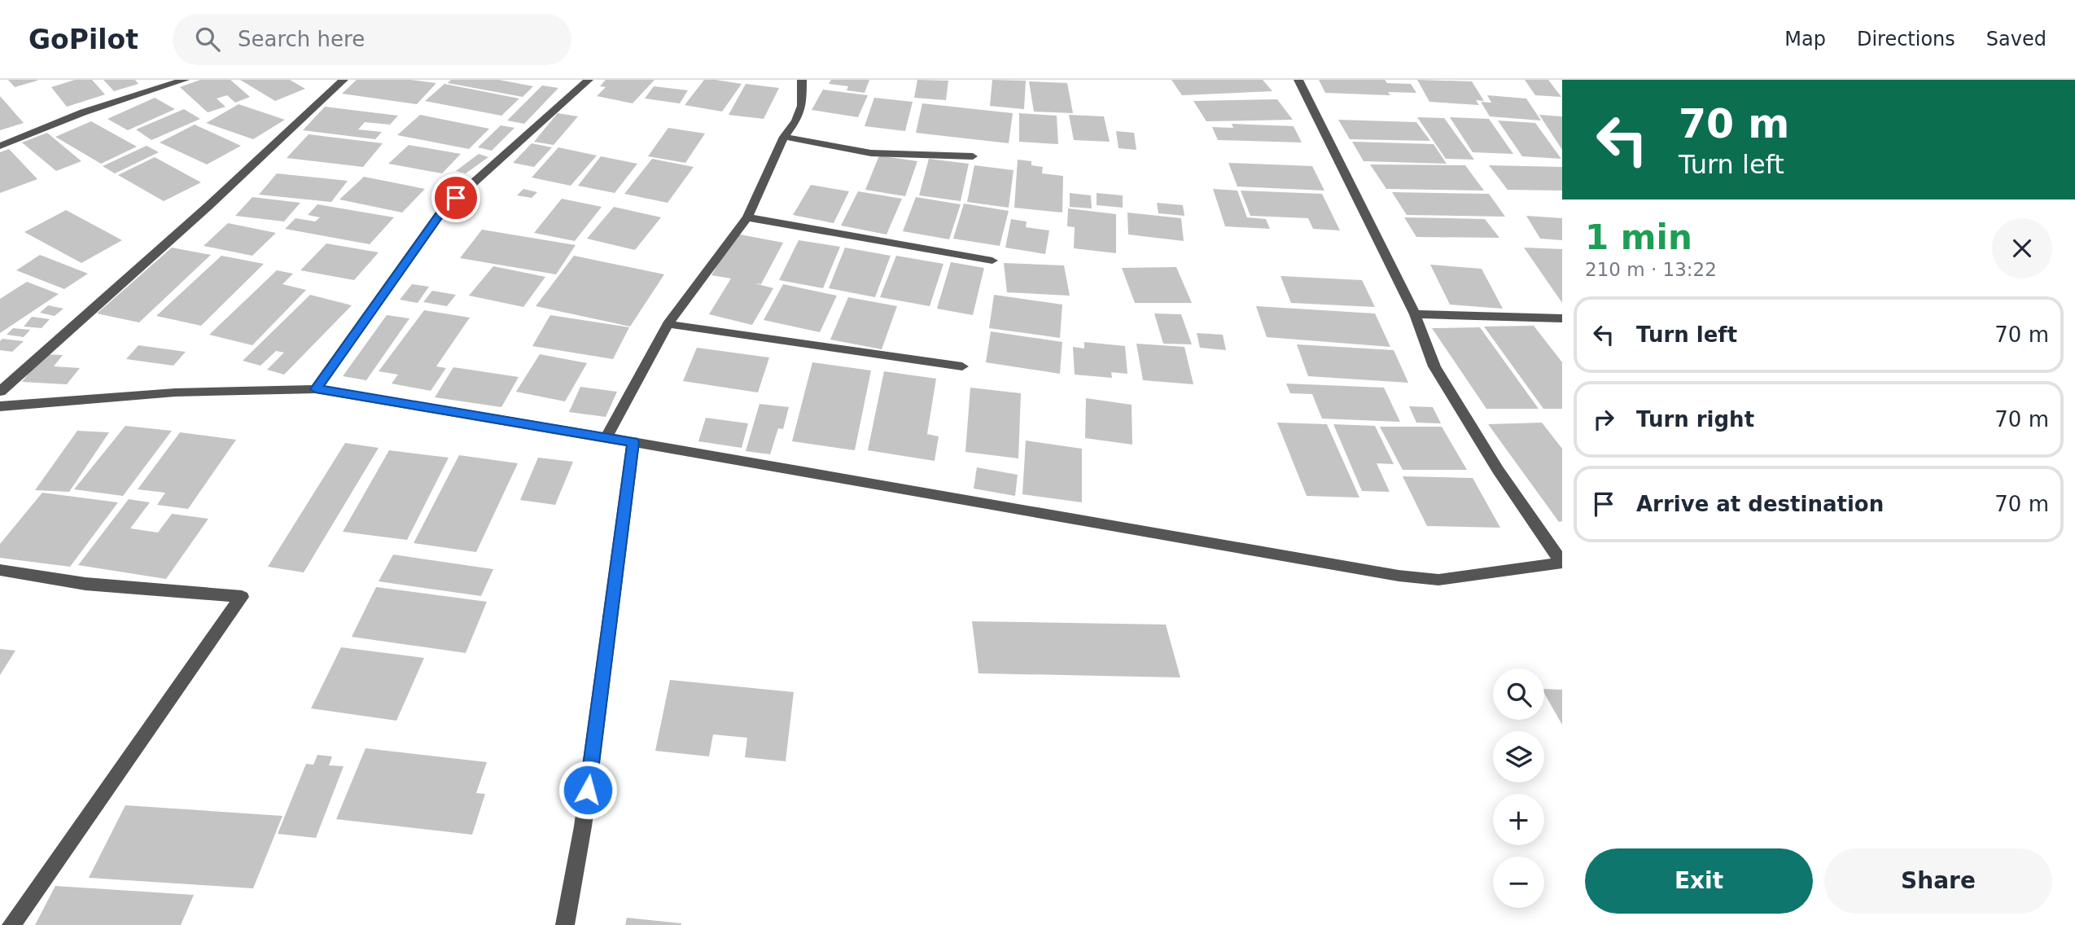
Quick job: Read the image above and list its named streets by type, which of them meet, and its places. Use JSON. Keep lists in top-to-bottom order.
{
  "page": {
    "header": "GoPilot",
    "search": "Search here",
    "nav": ["Map", "Directions", "Saved"],
    "turn": ["70 m", "Turn left"],
    "heading": ["1 min", "210 m · 13:22"],
    "list": [
      {
        "name": "Turn left",
        "value": "70 m"
      },
      {
        "name": "Turn right",
        "value": "70 m"
      },
      {
        "name": "Arrive at destination",
        "value": "70 m"
      }
    ],
    "map_buttons": ["+", "−"],
    "buttons": ["Exit", "Share"]
  }
}
